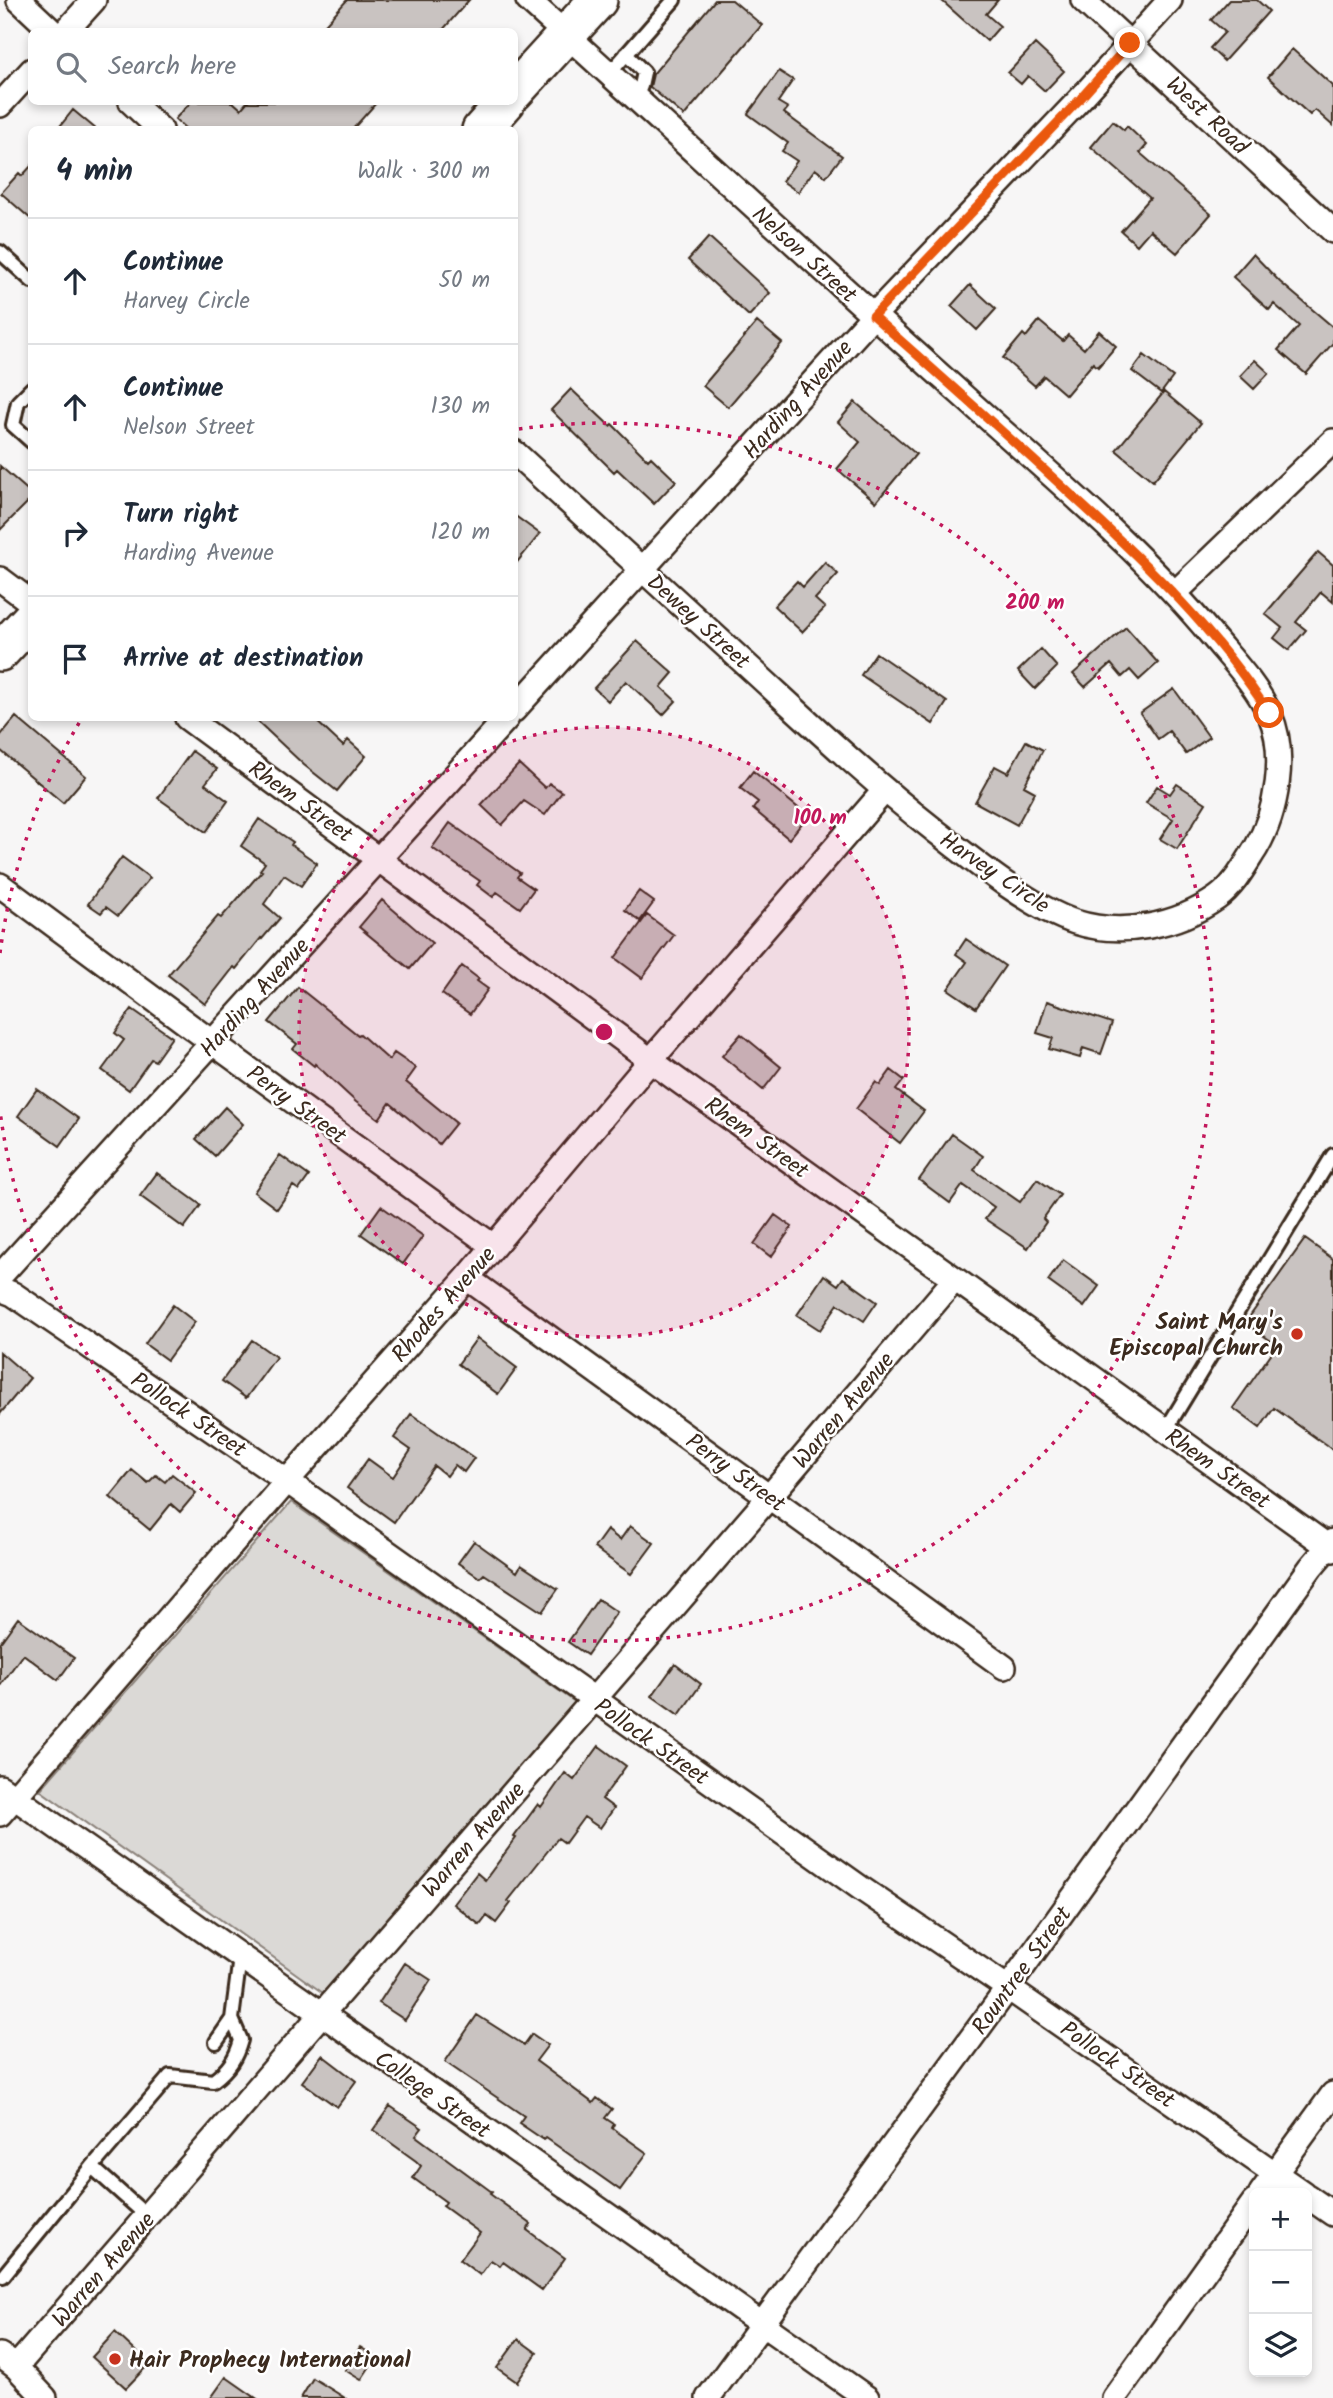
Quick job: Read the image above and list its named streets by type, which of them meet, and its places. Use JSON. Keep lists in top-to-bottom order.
{
  "streets": {
    "street": [
      "West Road",
      "Nelson Street",
      "Harding Avenue",
      "Dewey Street",
      "Rhem Street",
      "Harvey Circle",
      "Perry Street",
      "Rhodes Avenue",
      "Warren Avenue",
      "Pollock Street",
      "Rountree Street",
      "College Street"
    ]
  },
  "crossings": [
    ["West Road", "Harding Avenue"],
    ["Nelson Street", "Harding Avenue"],
    ["Nelson Street", "Harvey Circle"],
    ["Harding Avenue", "Dewey Street"],
    ["Harding Avenue", "Rhem Street"],
    ["Harding Avenue", "Perry Street"],
    ["Dewey Street", "Harvey Circle"],
    ["Dewey Street", "Rhodes Avenue"],
    ["Rhem Street", "Rhodes Avenue"],
    ["Rhem Street", "Warren Avenue"],
    ["Rhem Street", "Rountree Street"],
    ["Harvey Circle", "Rhodes Avenue"],
    ["Perry Street", "Rhodes Avenue"],
    ["Perry Street", "Warren Avenue"],
    ["Rhodes Avenue", "Pollock Street"],
    ["Rhodes Avenue", "College Street"],
    ["Warren Avenue", "Pollock Street"],
    ["Warren Avenue", "College Street"],
    ["Pollock Street", "Rountree Street"],
    ["Rountree Street", "College Street"]
  ],
  "places": ["Saint Mary's Episcopal Church", "Hair Prophecy International"],
  "page": {
    "search": "Search here",
    "heading": ["4 min", "Walk · 300 m"],
    "list": [
      ["Continue", "Harvey Circle", "50 m"],
      ["Continue", "Nelson Street", "130 m"],
      ["Turn right", "Harding Avenue", "120 m"],
      "Arrive at destination"
    ],
    "map_buttons": ["+", "−"]
  },
  "rings": ["200 m", "100 m"]
}
